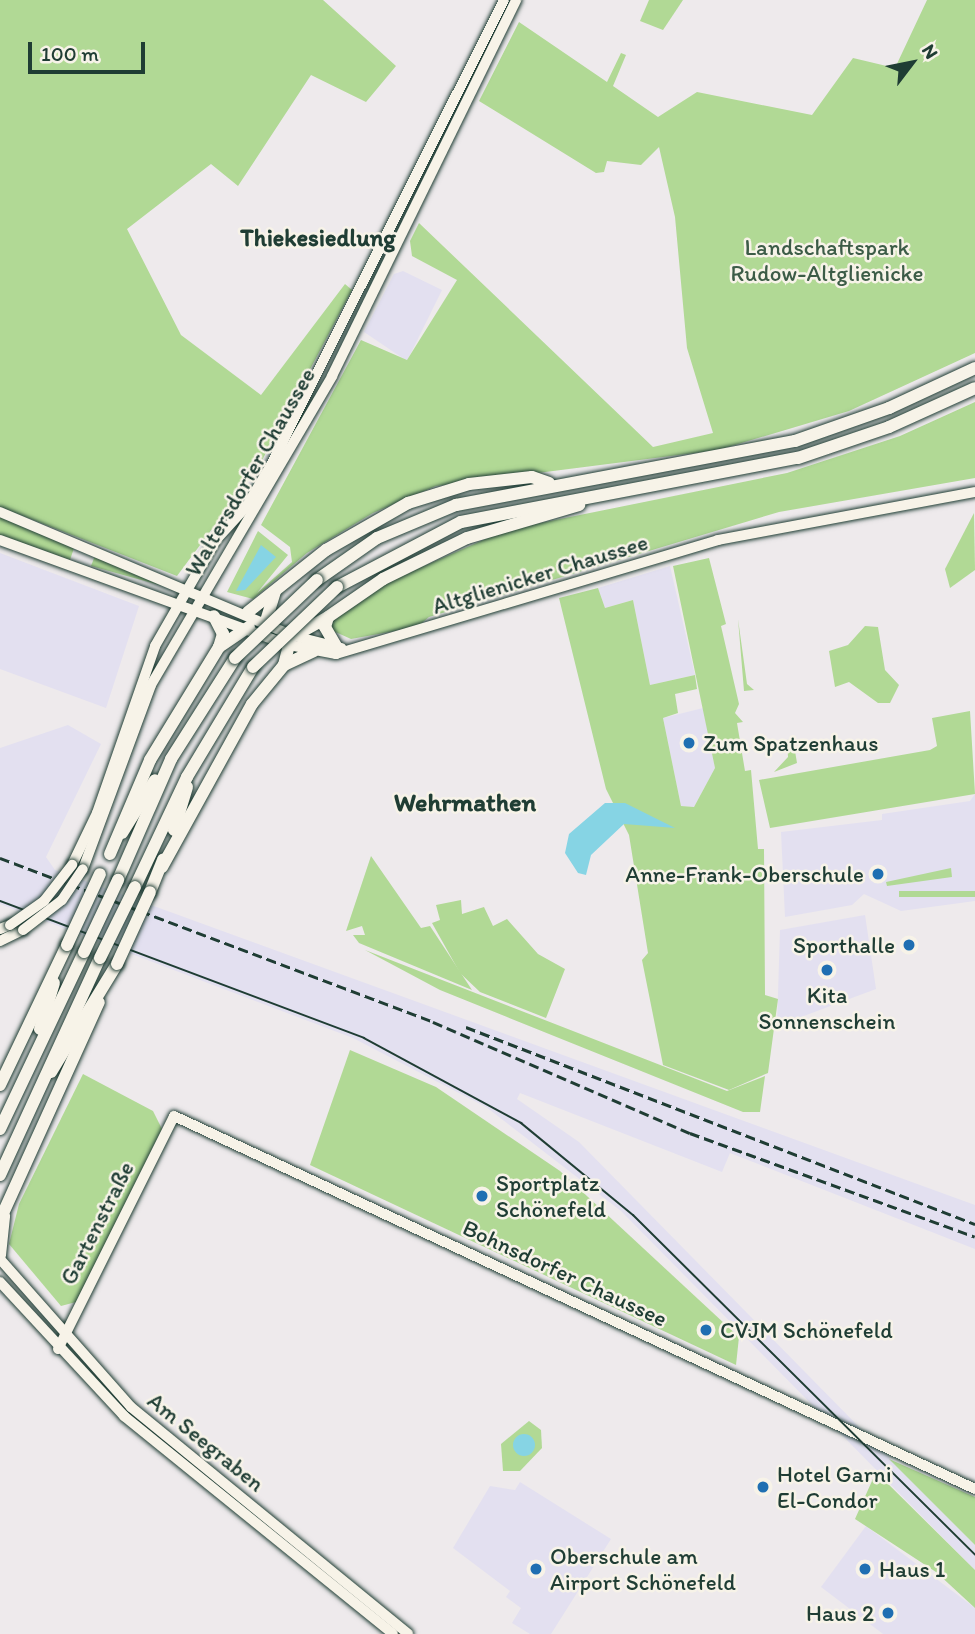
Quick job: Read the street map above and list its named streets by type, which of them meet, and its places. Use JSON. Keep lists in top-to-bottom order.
{
  "streets": {
    "main road": [
      "Waltersdorfer Chaussee",
      "Altglienicker Chaussee",
      "Gartenstraße",
      "Bohnsdorfer Chaussee",
      "Am Seegraben"
    ]
  },
  "crossings": [
    ["Waltersdorfer Chaussee", "Altglienicker Chaussee"],
    ["Gartenstraße", "Bohnsdorfer Chaussee"],
    ["Gartenstraße", "Am Seegraben"]
  ],
  "districts": ["Thiekesiedlung", "Wehrmathen"],
  "parks": ["Landschaftspark Rudow-Altglienicke"],
  "places": [
    "Zum Spatzenhaus",
    "Anne-Frank-Oberschule",
    "Sporthalle",
    "Kita Sonnenschein",
    "Sportplatz Schönefeld",
    "CVJM Schönefeld",
    "Hotel Garni El-Condor",
    "Oberschule am Airport Schönefeld",
    "Haus 1",
    "Haus 2"
  ],
  "scale_bar": "100 m",
  "north": "top right"
}
